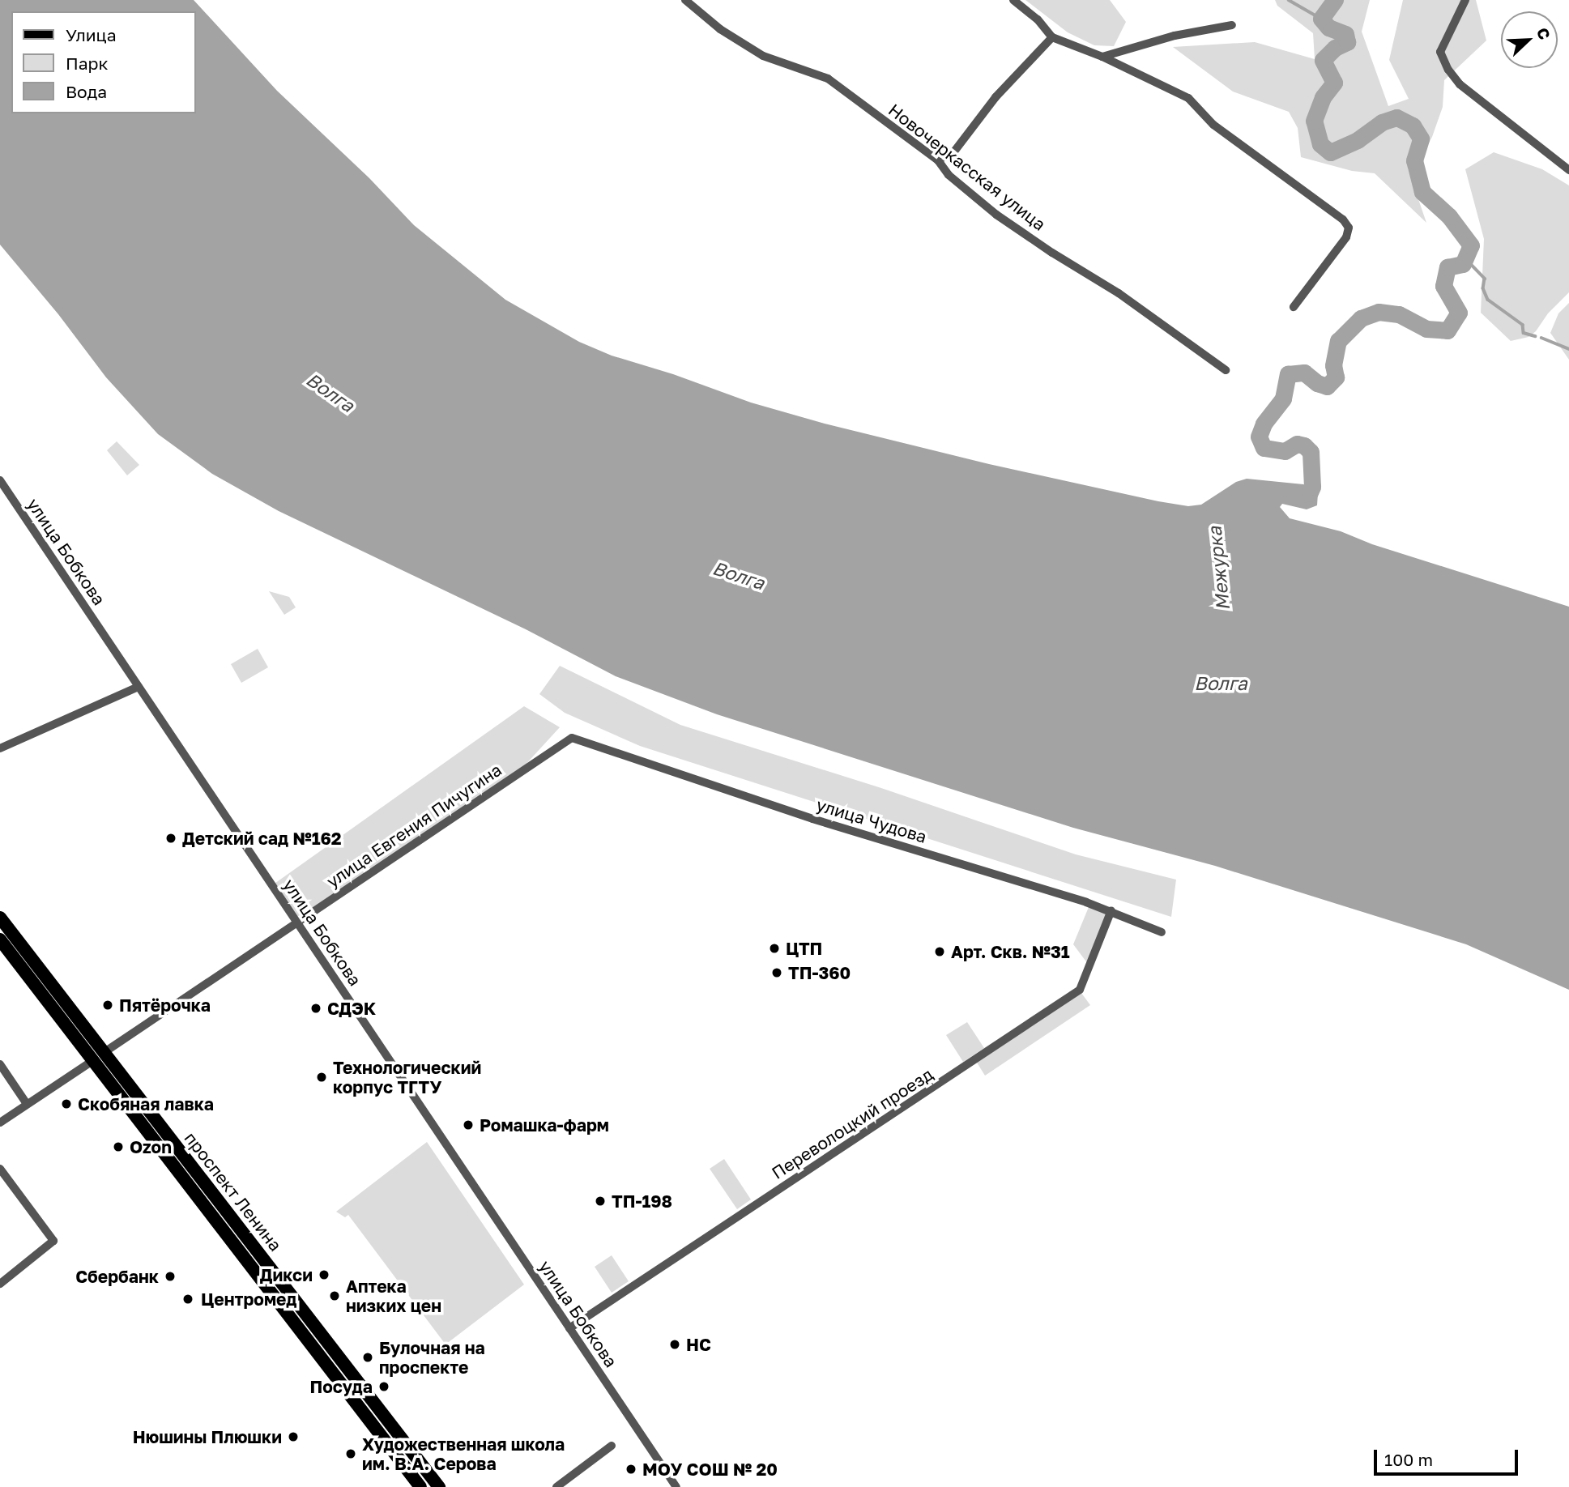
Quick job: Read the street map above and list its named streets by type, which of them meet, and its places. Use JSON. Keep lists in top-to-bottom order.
{
  "streets": {
    "main road": ["проспект Ленина"],
    "street": [
      "Новочеркасская улица",
      "улица Бобкова",
      "улица Чудова",
      "улица Евгения Пичугина",
      "Переволоцкий проезд"
    ]
  },
  "crossings": [
    ["улица Бобкова", "улица Евгения Пичугина"],
    ["улица Бобкова", "Переволоцкий проезд"],
    ["улица Чудова", "улица Евгения Пичугина"],
    ["улица Чудова", "Переволоцкий проезд"],
    ["улица Евгения Пичугина", "проспект Ленина"]
  ],
  "water": ["Волга", "Межурка"],
  "places": [
    "Детский сад №162",
    "ЦТП",
    "Арт. Скв. №31",
    "ТП-360",
    "Пятёрочка",
    "СДЭК",
    "Технологический корпус ТГТУ",
    "Скобяная лавка",
    "Ромашка-фарм",
    "Ozon",
    "ТП-198",
    "Дикси",
    "Сбербанк",
    "Аптека низких цен",
    "Центромед",
    "НС",
    "Булочная на проспекте",
    "Посуда",
    "Нюшины Плюшки",
    "Художественная школа им. В.А. Серова",
    "МОУ СОШ № 20"
  ],
  "legend": ["Улица", "Парк", "Вода"],
  "scale_bar": "100 m",
  "north": "top right"
}
